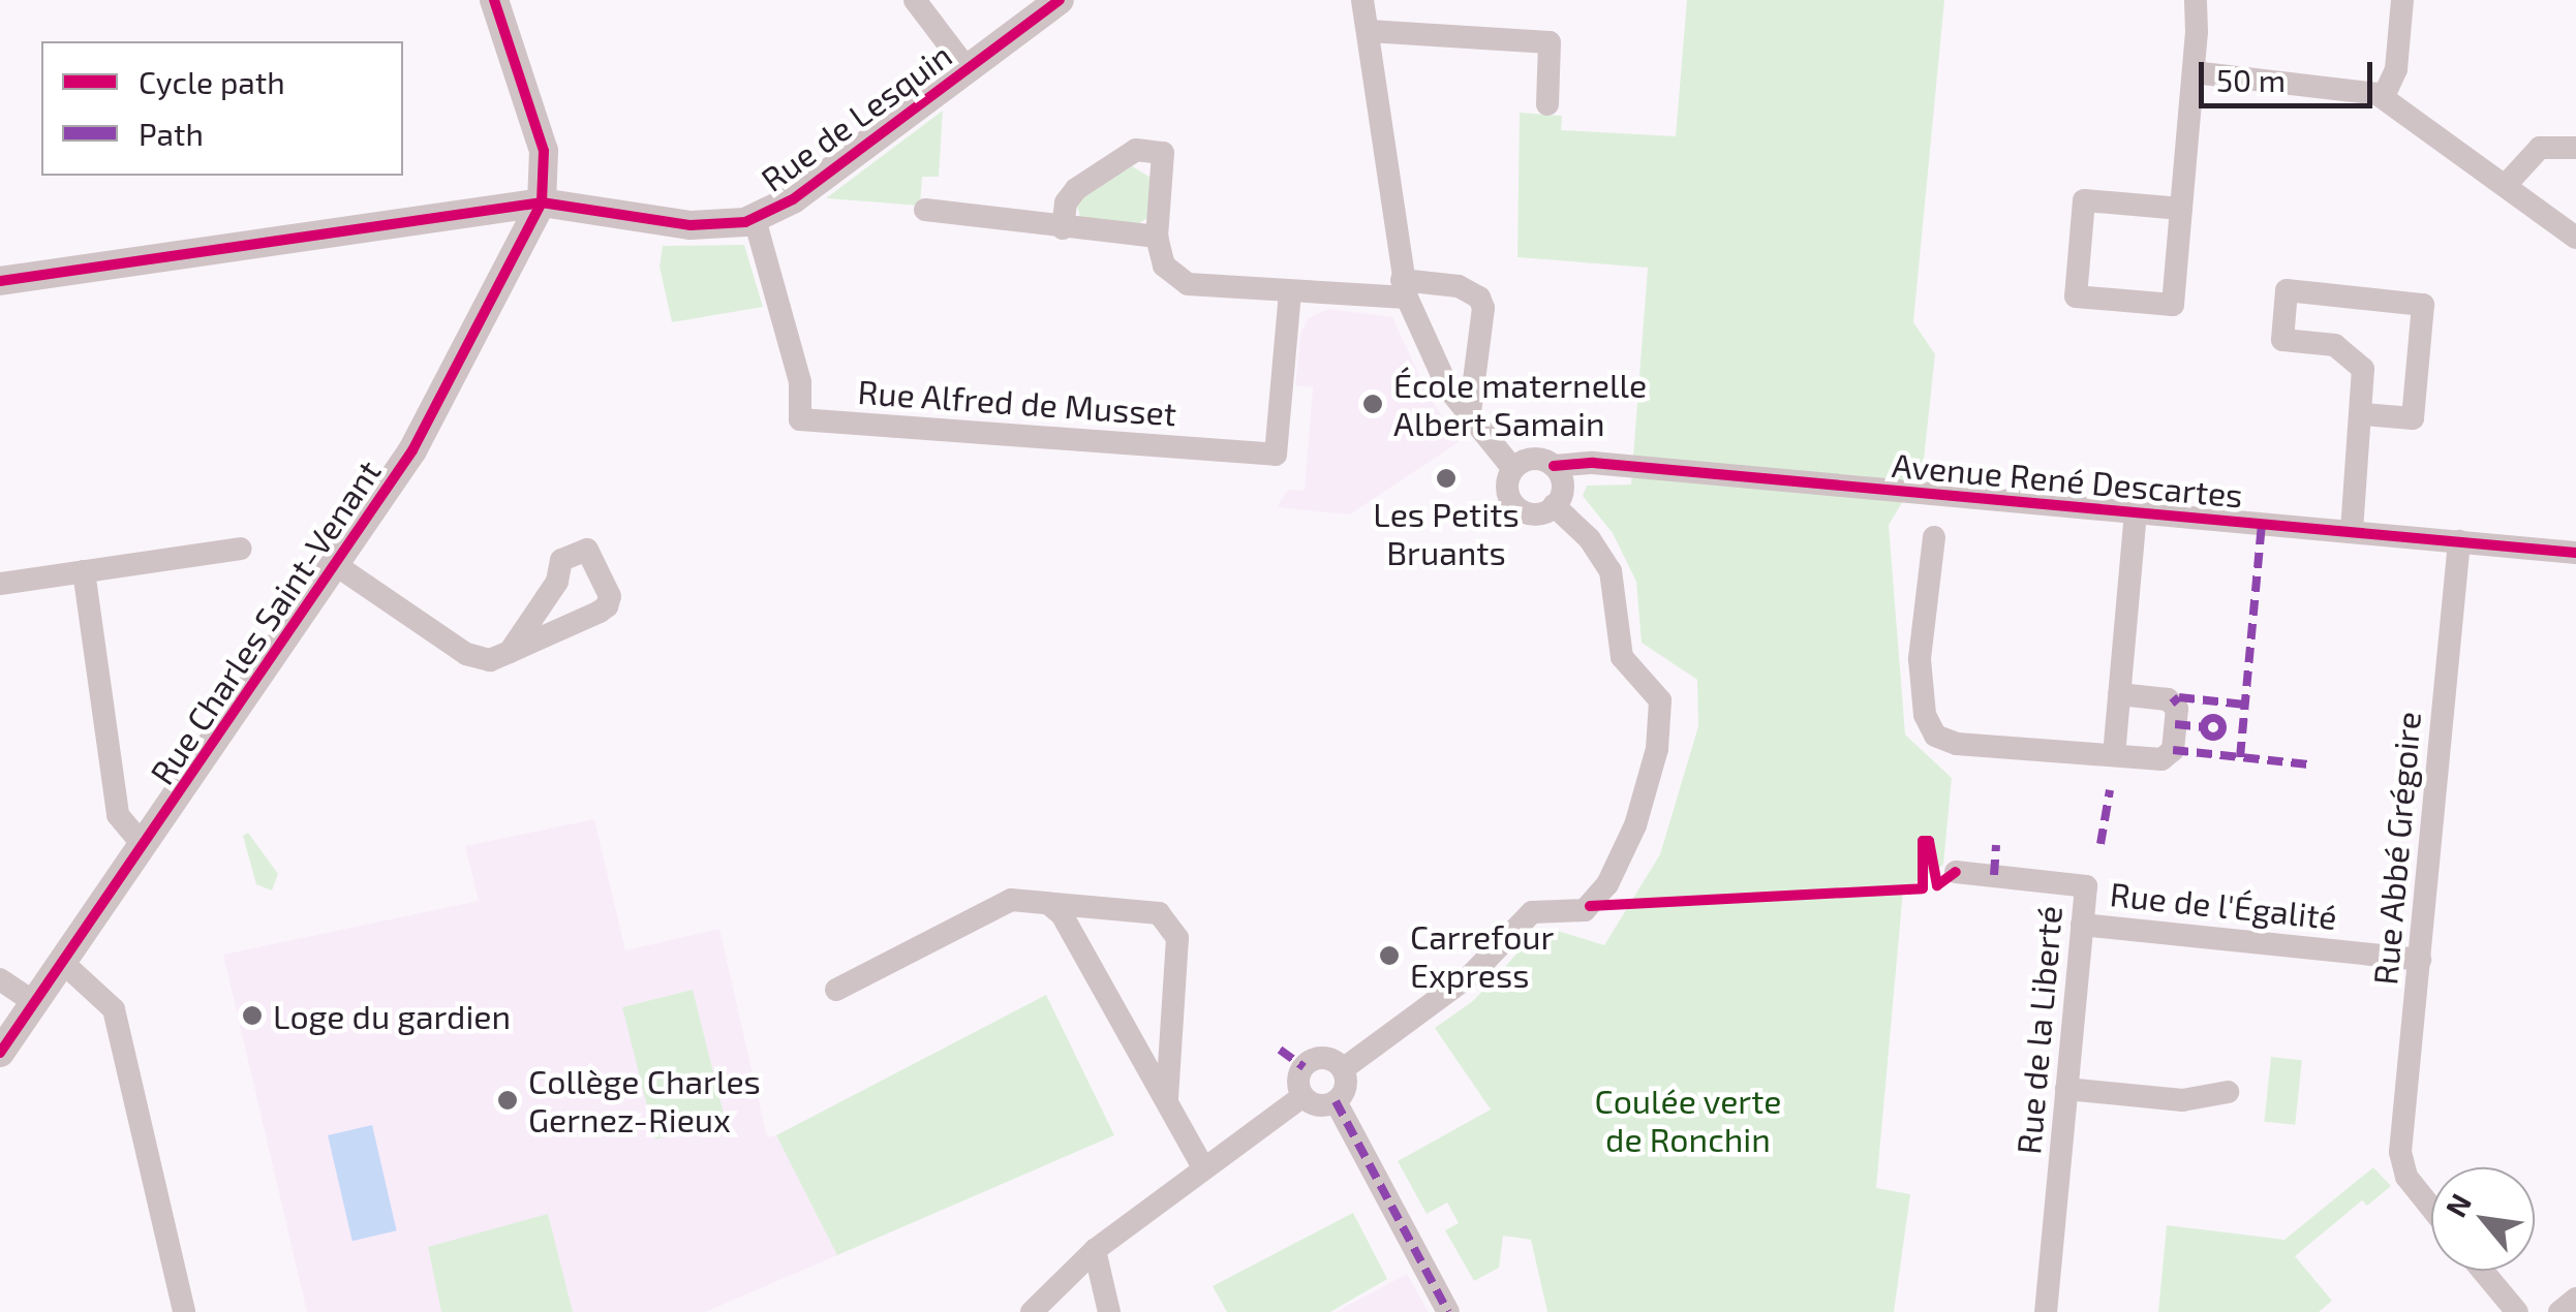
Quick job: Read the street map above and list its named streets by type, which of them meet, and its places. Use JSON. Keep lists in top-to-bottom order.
{
  "streets": {
    "street": [
      "Rue de Lesquin",
      "Rue Alfred de Musset",
      "Avenue René Descartes",
      "Rue Charles Saint-Venant",
      "Rue Abbé Grégoire",
      "Rue de l'Égalité",
      "Rue de la Liberté"
    ]
  },
  "crossings": [
    ["Rue de Lesquin", "Rue Alfred de Musset"],
    ["Rue de Lesquin", "Rue Charles Saint-Venant"],
    ["Avenue René Descartes", "Rue Abbé Grégoire"],
    ["Rue Abbé Grégoire", "Rue de l'Égalité"],
    ["Rue de l'Égalité", "Rue de la Liberté"]
  ],
  "parks": ["Coulée verte de Ronchin"],
  "places": [
    "École maternelle Albert Samain",
    "Les Petits Bruants",
    "Carrefour Express",
    "Loge du gardien",
    "Collège Charles Gernez-Rieux"
  ],
  "legend": ["Cycle path", "Path"],
  "scale_bar": "50 m",
  "north": "top left"
}
